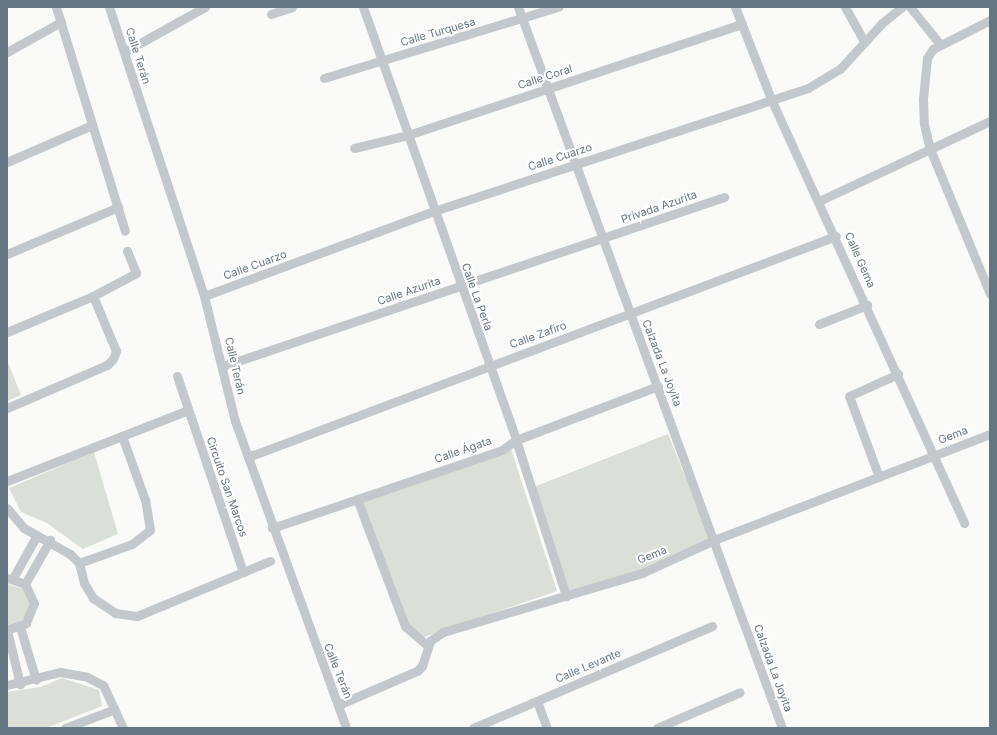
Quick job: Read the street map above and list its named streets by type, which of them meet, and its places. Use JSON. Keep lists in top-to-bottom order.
{
  "streets": {
    "street": [
      "Calle Turquesa",
      "Calle Terán",
      "Calle Coral",
      "Calle Cuarzo",
      "Privada Azurita",
      "Calle Gema",
      "Calle Azurita",
      "Calle La Perla",
      "Calle Zafiro",
      "Calzada La Joyita",
      "Gema",
      "Calle Ágata",
      "Circuito San Marcos",
      "Calle Levante"
    ]
  },
  "crossings": [
    ["Calle Turquesa", "Calle La Perla"],
    ["Calle Turquesa", "Calzada La Joyita"],
    ["Calle Terán", "Calle Cuarzo"],
    ["Calle Terán", "Calle Azurita"],
    ["Calle Terán", "Calle Zafiro"],
    ["Calle Terán", "Calle Ágata"],
    ["Calle Coral", "Calle Gema"],
    ["Calle Coral", "Calle La Perla"],
    ["Calle Coral", "Calzada La Joyita"],
    ["Calle Cuarzo", "Calle Gema"],
    ["Calle Cuarzo", "Calle La Perla"],
    ["Calle Cuarzo", "Calzada La Joyita"],
    ["Privada Azurita", "Calle Azurita"],
    ["Privada Azurita", "Calzada La Joyita"],
    ["Calle Gema", "Calle Zafiro"],
    ["Calle Gema", "Gema"],
    ["Calle Azurita", "Calle La Perla"],
    ["Calle Azurita", "Calzada La Joyita"],
    ["Calle La Perla", "Calle Zafiro"],
    ["Calle La Perla", "Gema"],
    ["Calle La Perla", "Calle Ágata"],
    ["Calle Zafiro", "Calzada La Joyita"],
    ["Calzada La Joyita", "Gema"],
    ["Calzada La Joyita", "Calle Ágata"]
  ]
}
